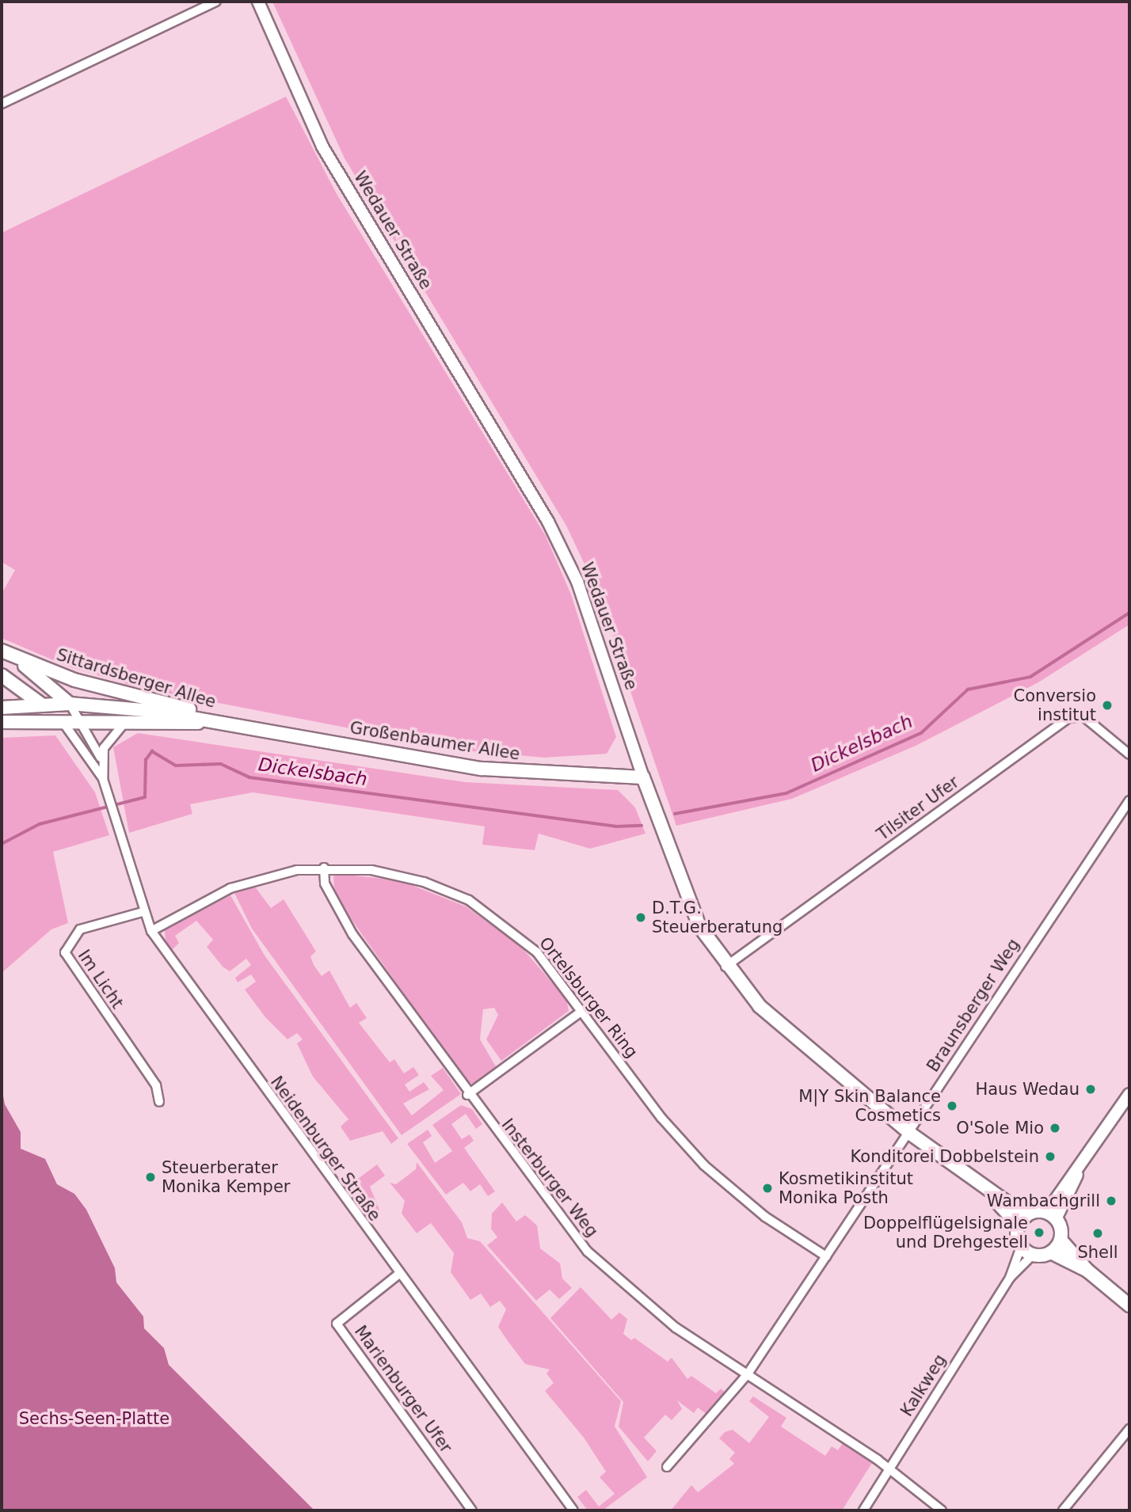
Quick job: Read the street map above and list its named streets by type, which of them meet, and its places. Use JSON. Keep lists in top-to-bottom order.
{
  "streets": {
    "main road": ["Wedauer Straße", "Sittardsberger Allee", "Großenbaumer Allee"],
    "street": [
      "Tilsiter Ufer",
      "Im Licht",
      "Ortelsburger Ring",
      "Braunsberger Weg",
      "Neidenburger Straße",
      "Insterburger Weg",
      "Kalkweg",
      "Marienburger Ufer"
    ]
  },
  "crossings": [
    ["Wedauer Straße", "Großenbaumer Allee"],
    ["Wedauer Straße", "Tilsiter Ufer"],
    ["Wedauer Straße", "Braunsberger Weg"],
    ["Wedauer Straße", "Kalkweg"],
    ["Sittardsberger Allee", "Großenbaumer Allee"],
    ["Sittardsberger Allee", "Neidenburger Straße"],
    ["Großenbaumer Allee", "Neidenburger Straße"],
    ["Im Licht", "Neidenburger Straße"],
    ["Ortelsburger Ring", "Braunsberger Weg"],
    ["Ortelsburger Ring", "Neidenburger Straße"],
    ["Ortelsburger Ring", "Insterburger Weg"],
    ["Braunsberger Weg", "Insterburger Weg"],
    ["Neidenburger Straße", "Marienburger Ufer"],
    ["Insterburger Weg", "Kalkweg"]
  ],
  "water": ["Dickelsbach"],
  "parks": ["Sechs-Seen-Platte"],
  "places": [
    "Conversio institut",
    "D.T.G. Steuerberatung",
    "Haus Wedau",
    "M|Y Skin Balance Cosmetics",
    "O'Sole Mio",
    "Konditorei Dobbelstein",
    "Steuerberater Monika Kemper",
    "Kosmetikinstitut Monika Posth",
    "Wambachgrill",
    "Doppelflügelsignale und Drehgestell",
    "Shell"
  ]
}
